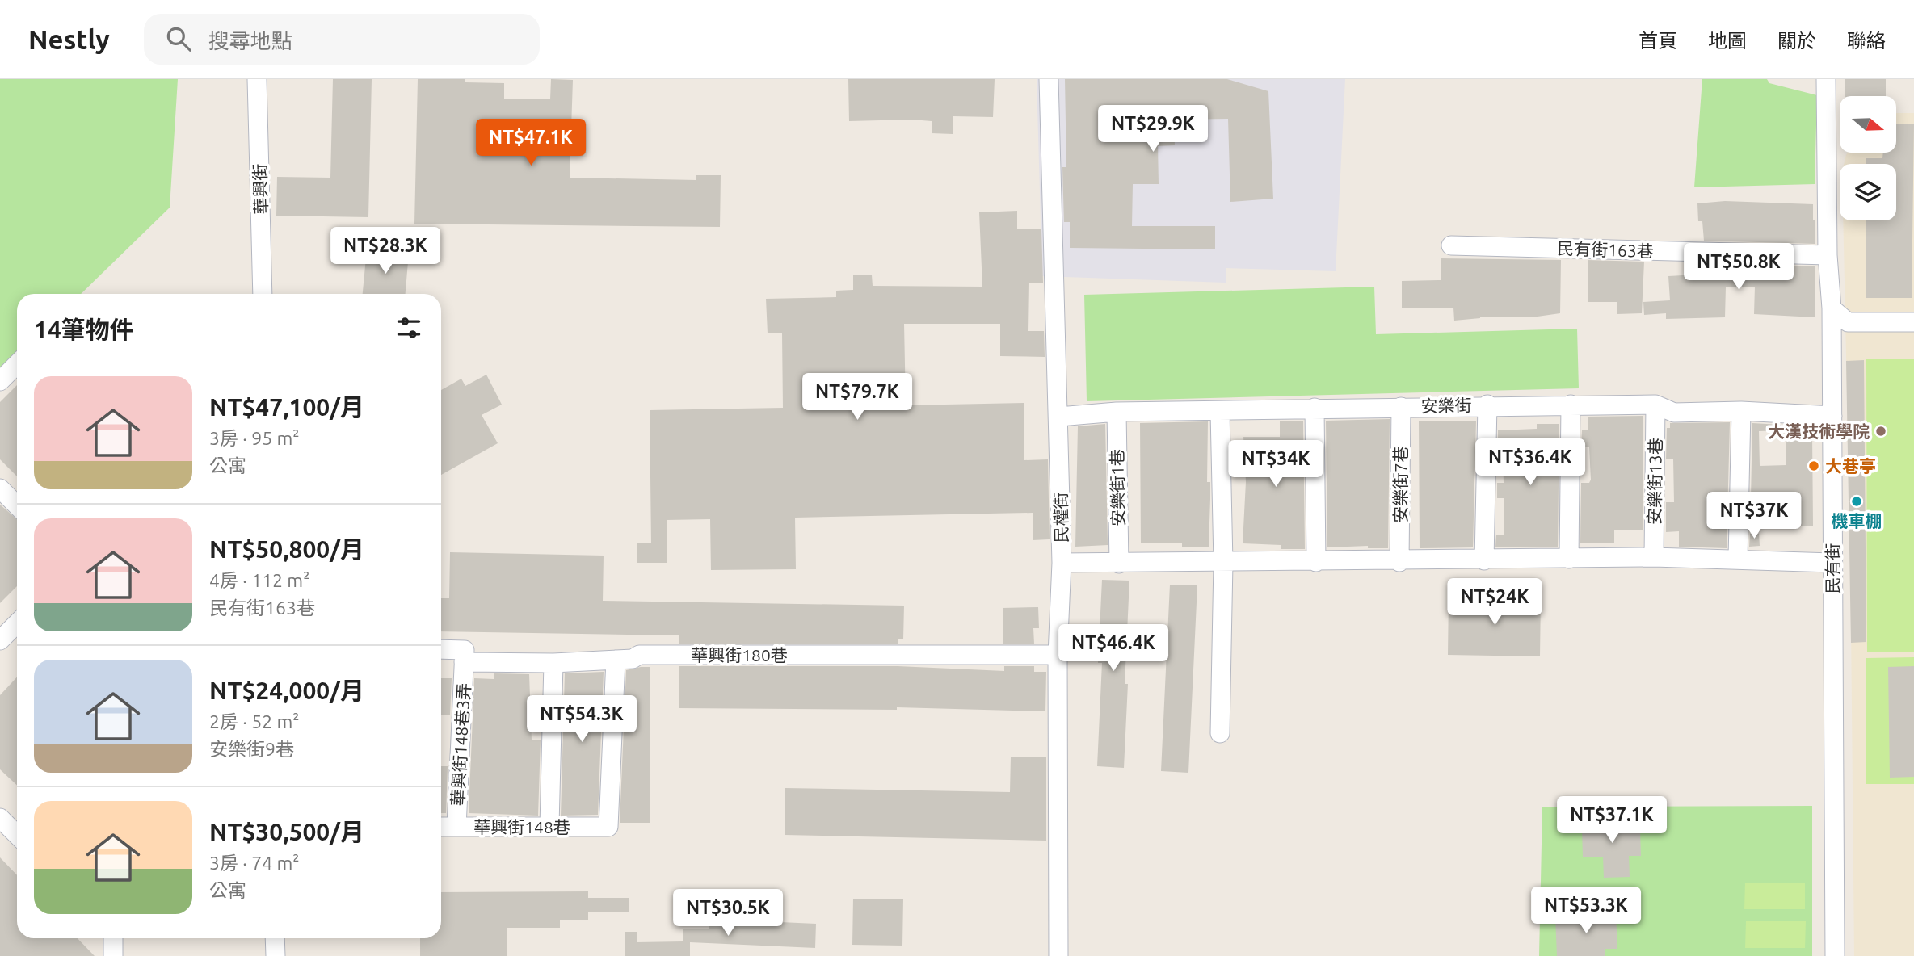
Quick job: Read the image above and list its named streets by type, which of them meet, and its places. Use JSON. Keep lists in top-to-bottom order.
{
  "streets": {
    "street": [
      "華興街",
      "民有街163巷",
      "安樂街",
      "安樂街13巷",
      "安樂街7巷",
      "安樂街1巷",
      "民權街",
      "民有街",
      "華興街180巷",
      "華興街148巷3弄",
      "華興街148巷"
    ]
  },
  "crossings": [
    ["民有街163巷", "民有街"],
    ["安樂街", "安樂街13巷"],
    ["安樂街", "安樂街7巷"],
    ["安樂街", "安樂街1巷"],
    ["安樂街", "民權街"],
    ["安樂街", "民有街"],
    ["民權街", "華興街180巷"],
    ["華興街180巷", "華興街148巷3弄"],
    ["華興街180巷", "華興街148巷"],
    ["華興街148巷3弄", "華興街148巷"]
  ],
  "places": ["大漢技術學院", "大巷亭", "機車棚"],
  "north": "right",
  "page": {
    "header": "Nestly",
    "search": "搜尋地點",
    "nav": [
      "首頁",
      "地圖",
      "關於",
      "聯絡"
    ],
    "price": [
      "NT$29.9K",
      "NT$47.1K",
      "NT$28.3K",
      "NT$50.8K",
      "NT$79.7K",
      "NT$36.4K",
      "NT$34K",
      "NT$37K",
      "NT$24K",
      "NT$46.4K",
      "NT$54.3K",
      "NT$37.1K",
      "NT$53.3K",
      "NT$30.5K"
    ],
    "heading": "14筆物件",
    "list": [
      {
        "name": "NT$47,100/月",
        "note": "3房 · 95 m² · 公寓"
      },
      {
        "name": "NT$50,800/月",
        "note": "4房 · 112 m² · 民有街163巷"
      },
      {
        "name": "NT$24,000/月",
        "note": "2房 · 52 m² · 安樂街9巷"
      },
      {
        "name": "NT$30,500/月",
        "note": "3房 · 74 m² · 公寓"
      }
    ]
  }
}
